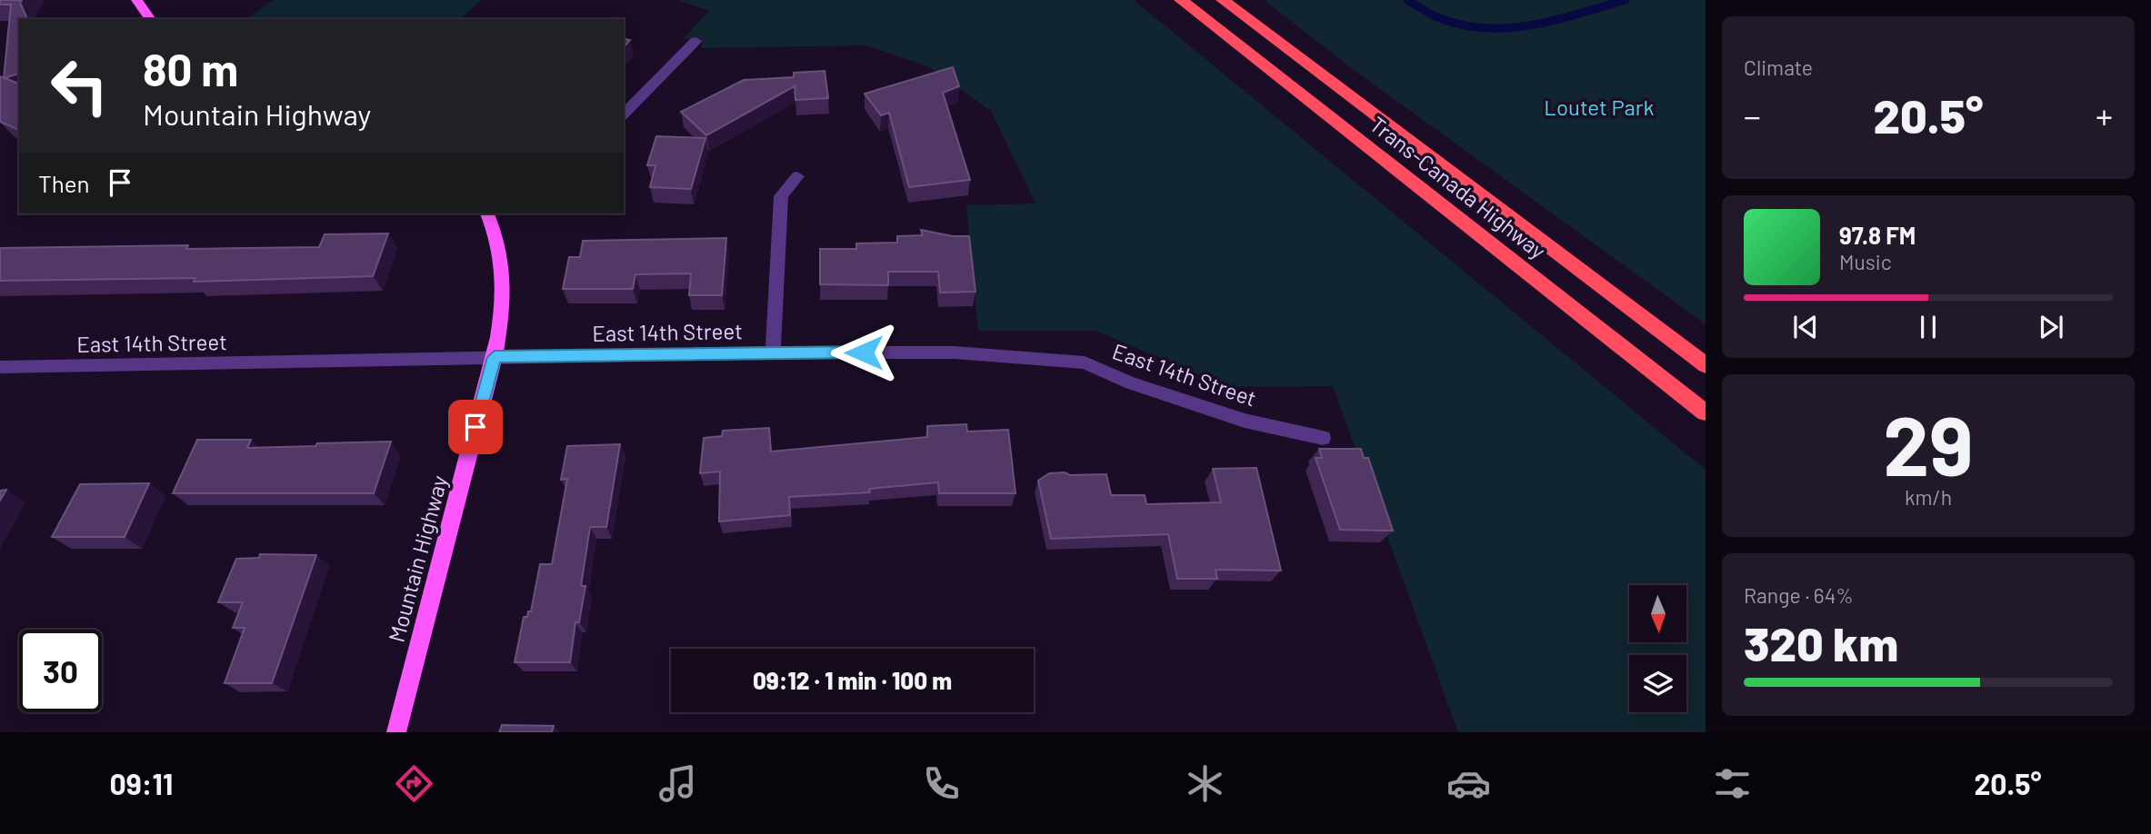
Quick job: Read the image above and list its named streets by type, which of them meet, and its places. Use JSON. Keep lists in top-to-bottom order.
{
  "streets": {
    "highway": ["Trans-Canada Highway"],
    "main road": ["Mountain Highway"],
    "street": ["East 14th Street"]
  },
  "crossings": [
    ["East 14th Street", "Mountain Highway"]
  ],
  "parks": ["Loutet Park"],
  "north": "bottom",
  "page": {
    "tile": [
      "Climate",
      ["29", "km/h"],
      ["Range · 64%", "320 km"]
    ],
    "turn": ["80 m", "Mountain Highway"],
    "heat": ["−", "20.5°", "+"],
    "then": "Then",
    "song": ["97.8 FM", "Music"],
    "limit": "30",
    "trip": "09:12 · 1 min · 100 m",
    "tabs": ["09:11", "20.5°"]
  }
}
